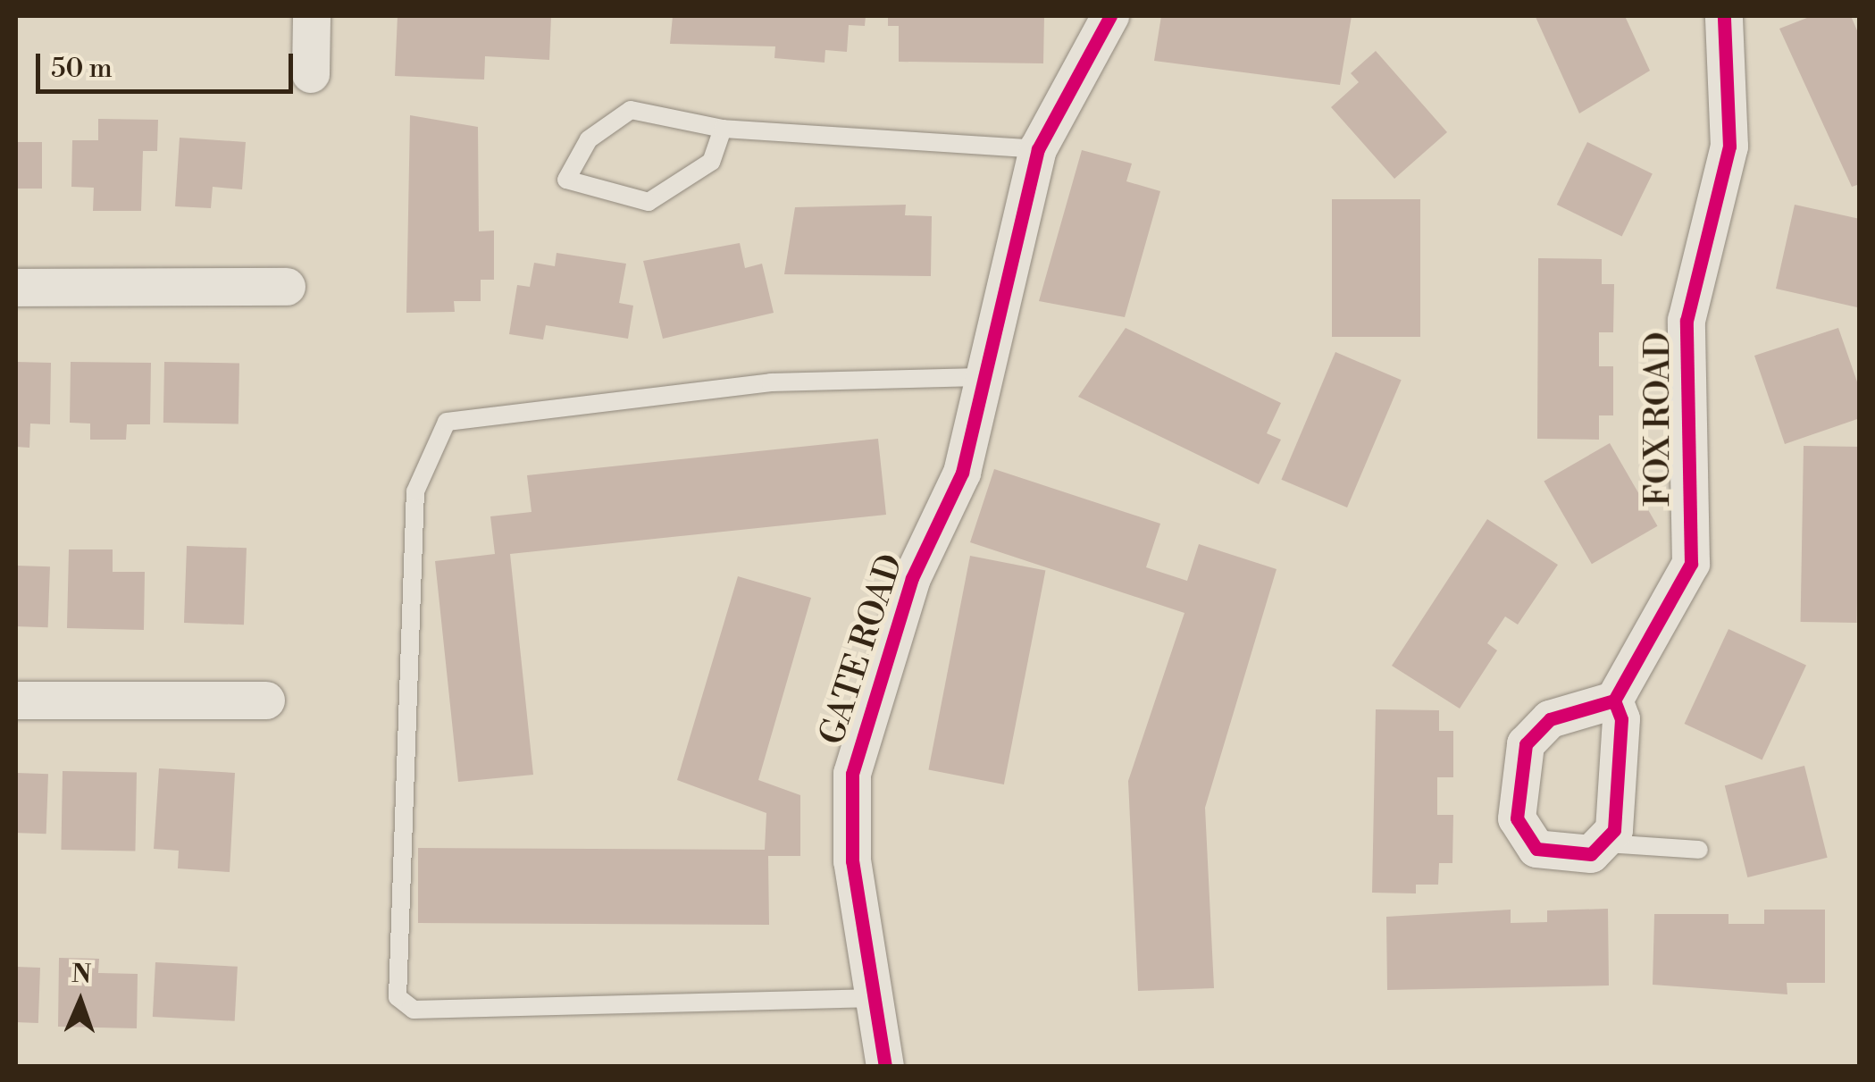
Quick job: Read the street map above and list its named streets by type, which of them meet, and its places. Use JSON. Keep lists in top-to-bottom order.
{
  "streets": {
    "street": ["FOX ROAD", "GATE ROAD"]
  },
  "scale_bar": "50 m",
  "north": "top"
}
